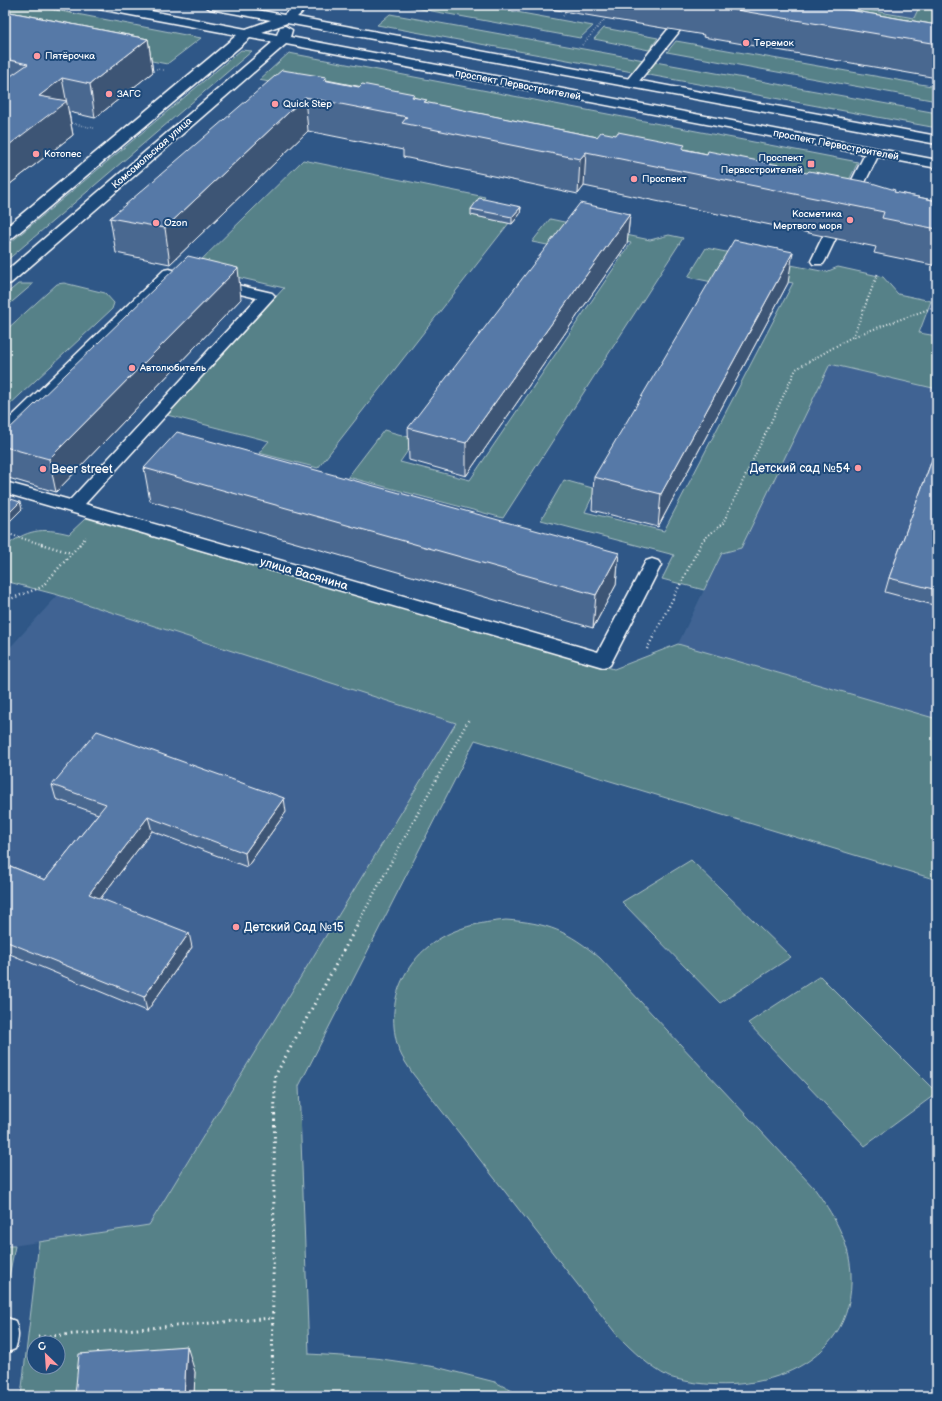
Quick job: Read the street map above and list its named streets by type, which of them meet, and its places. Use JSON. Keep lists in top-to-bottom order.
{
  "streets": {
    "main road": ["проспект Первостроителей", "Комсомольская улица"],
    "lane": ["улица Васянина"]
  },
  "crossings": [
    ["проспект Первостроителей", "Комсомольская улица"]
  ],
  "places": {
    "other": [
      "Теремок",
      "Пятёрочка",
      "ЗАГС",
      "Quick Step",
      "Котопес",
      "Проспект",
      "Косметика Мертвого моря",
      "Ozon",
      "Автолюбитель",
      "Детский сад №54",
      "Beer street",
      "Детский Сад №15"
    ],
    "transit": ["Проспект Первостроителей"]
  },
  "north": "top left"
}
